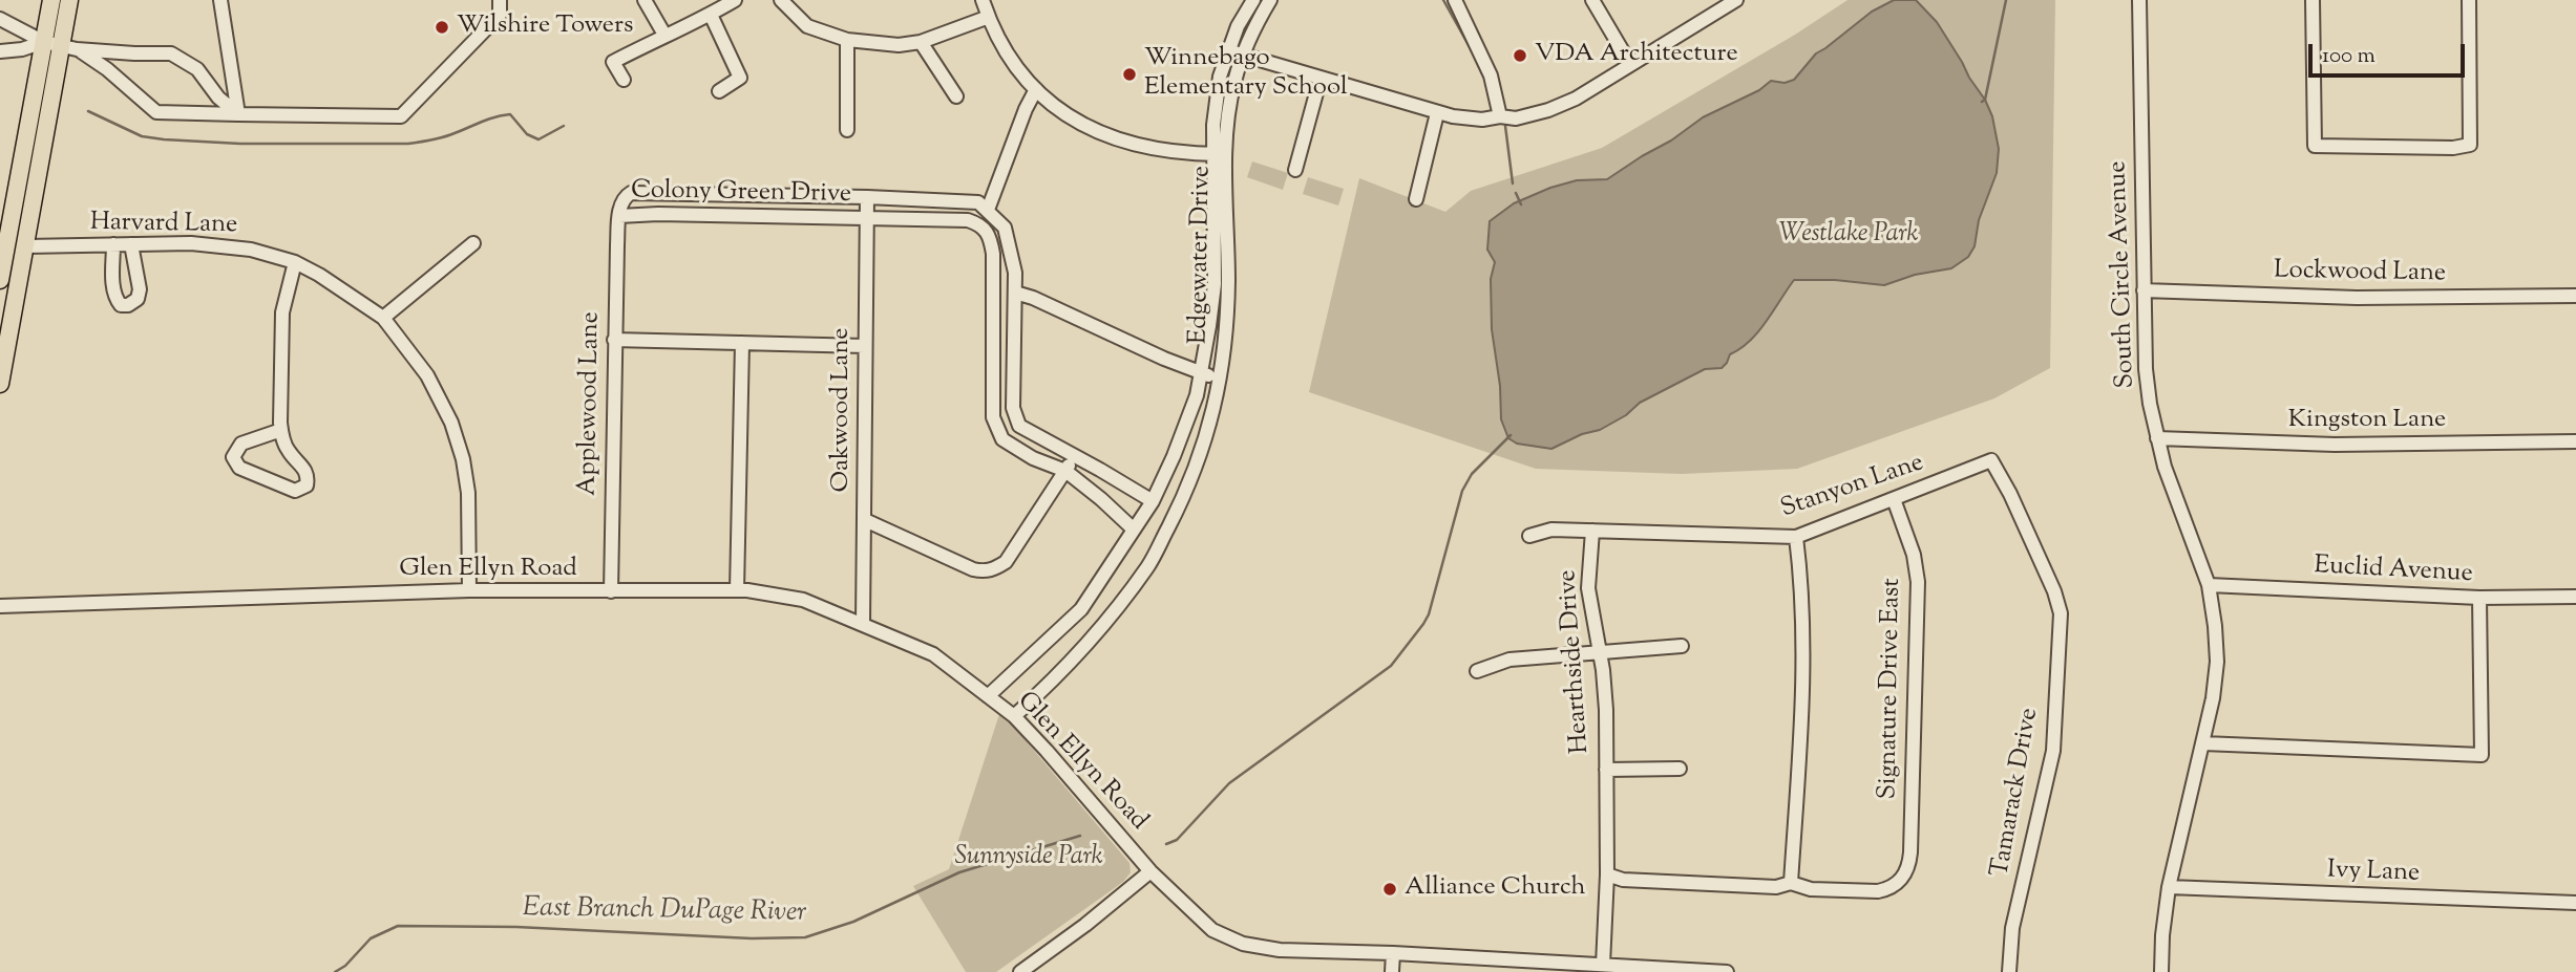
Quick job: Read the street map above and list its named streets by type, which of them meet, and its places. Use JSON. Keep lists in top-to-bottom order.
{
  "streets": {
    "street": [
      "Colony Green Drive",
      "Harvard Lane",
      "Edgewater Drive",
      "Lockwood Lane",
      "South Circle Avenue",
      "Applewood Lane",
      "Oakwood Lane",
      "Kingston Lane",
      "Stanyon Lane",
      "Glen Ellyn Road",
      "Euclid Avenue",
      "Hearthside Drive",
      "Signature Drive East",
      "Tamarack Drive",
      "Ivy Lane"
    ]
  },
  "crossings": [
    ["Colony Green Drive", "Edgewater Drive"],
    ["Colony Green Drive", "Applewood Lane"],
    ["Colony Green Drive", "Oakwood Lane"],
    ["Harvard Lane", "Glen Ellyn Road"],
    ["Edgewater Drive", "Glen Ellyn Road"],
    ["Lockwood Lane", "South Circle Avenue"],
    ["South Circle Avenue", "Kingston Lane"],
    ["South Circle Avenue", "Euclid Avenue"],
    ["South Circle Avenue", "Ivy Lane"],
    ["Applewood Lane", "Glen Ellyn Road"],
    ["Oakwood Lane", "Glen Ellyn Road"],
    ["Stanyon Lane", "Hearthside Drive"],
    ["Stanyon Lane", "Signature Drive East"],
    ["Stanyon Lane", "Tamarack Drive"],
    ["Glen Ellyn Road", "Hearthside Drive"]
  ],
  "water": ["East Branch DuPage River"],
  "parks": ["Westlake Park", "Sunnyside Park"],
  "places": [
    "Wilshire Towers",
    "VDA Architecture",
    "Winnebago Elementary School",
    "Alliance Church"
  ],
  "scale_bar": "100 m"
}
